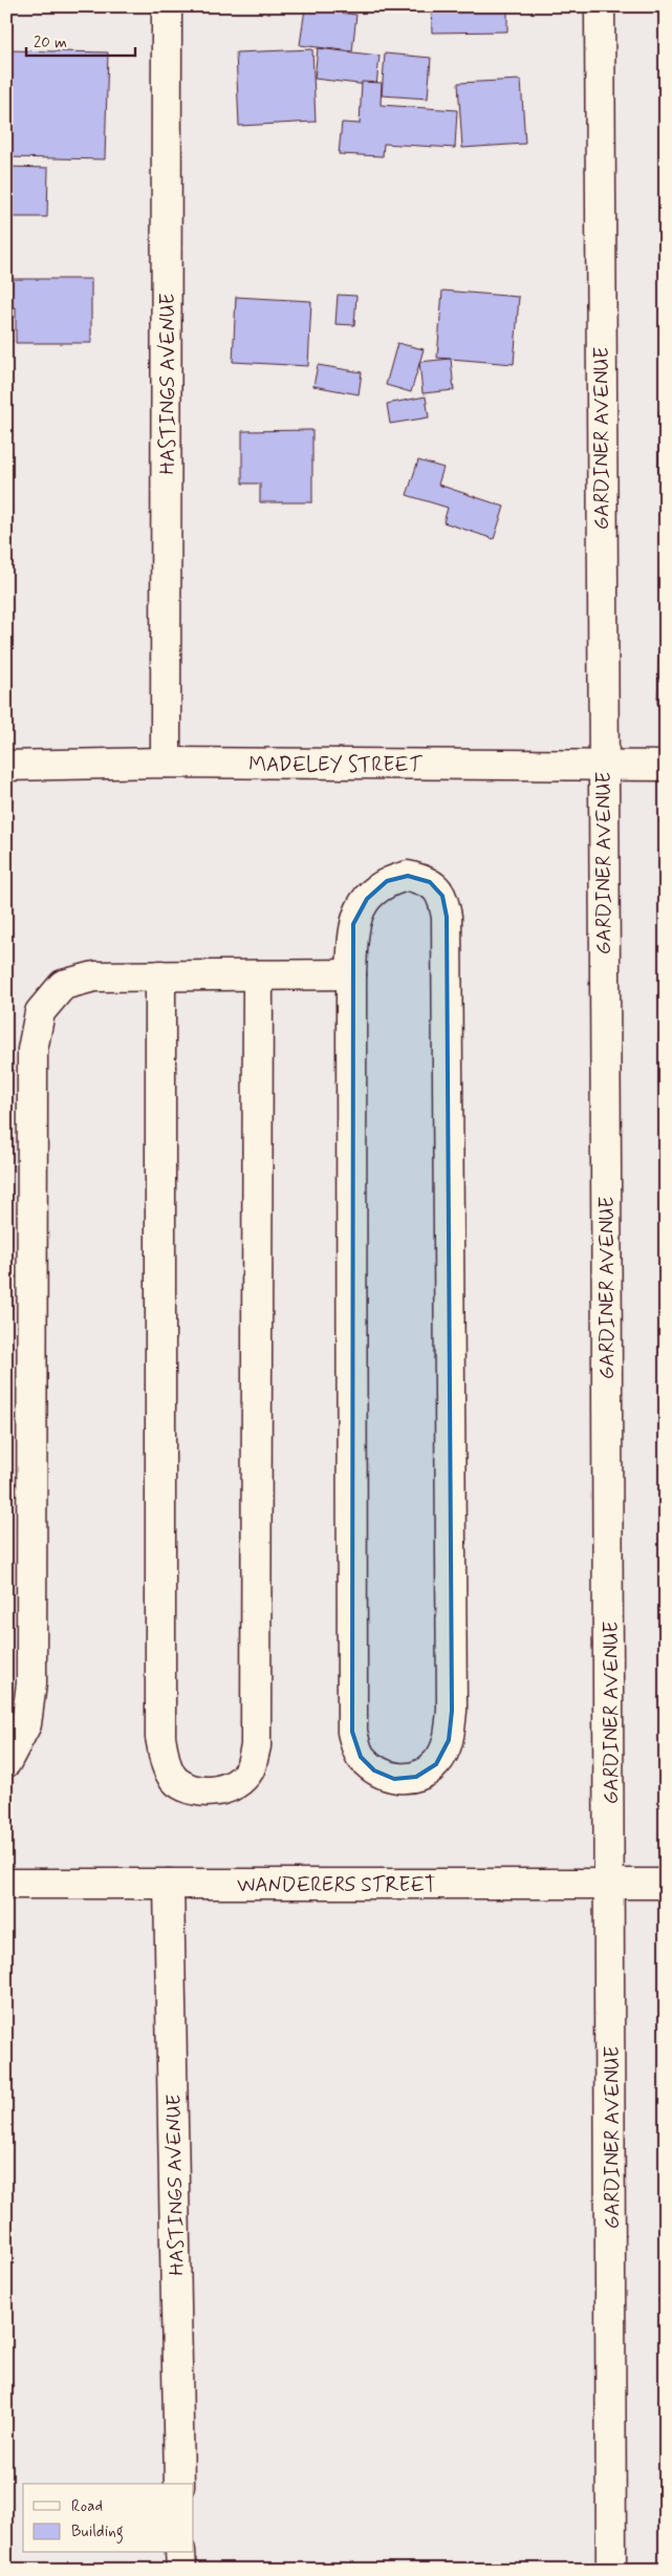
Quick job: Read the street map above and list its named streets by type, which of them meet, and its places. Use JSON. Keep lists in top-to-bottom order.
{
  "streets": {
    "street": [
      "HASTINGS AVENUE",
      "GARDINER AVENUE",
      "MADELEY STREET",
      "WANDERERS STREET"
    ]
  },
  "crossings": [
    ["HASTINGS AVENUE", "MADELEY STREET"],
    ["HASTINGS AVENUE", "WANDERERS STREET"],
    ["GARDINER AVENUE", "MADELEY STREET"],
    ["GARDINER AVENUE", "WANDERERS STREET"]
  ],
  "legend": ["Road", "Building"],
  "scale_bar": "20 m"
}
